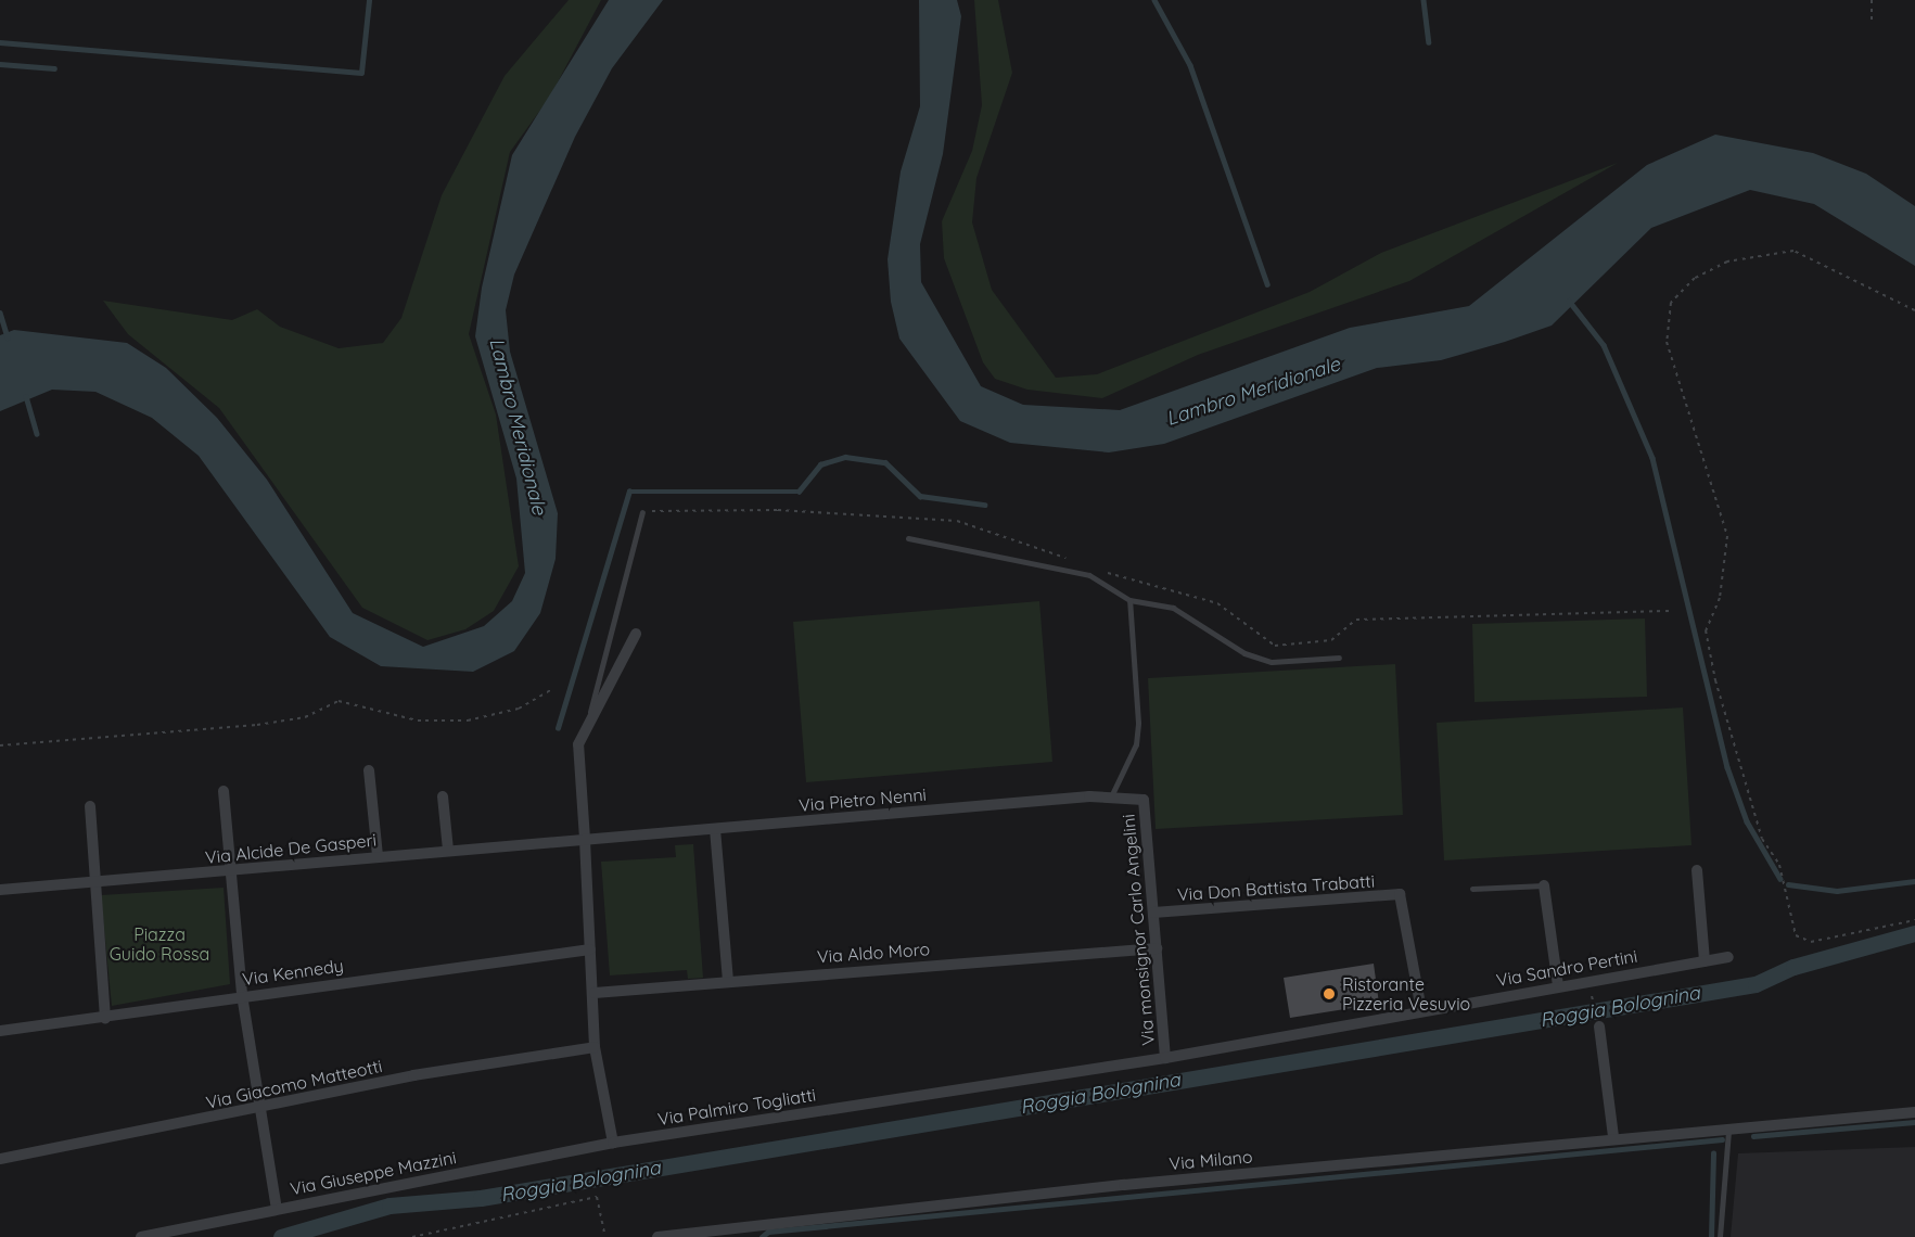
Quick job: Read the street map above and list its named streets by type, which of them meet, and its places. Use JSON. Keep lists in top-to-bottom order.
{
  "streets": {
    "street": [
      "Via Pietro Nenni",
      "Via Alcide De Gasperi",
      "Via Don Battista Trabatti",
      "Via monsignor Carlo Angelini",
      "Via Aldo Moro",
      "Via Sandro Pertini",
      "Via Kennedy",
      "Via Giacomo Matteotti",
      "Via Palmiro Togliatti",
      "Via Milano",
      "Via Giuseppe Mazzini"
    ]
  },
  "crossings": [
    ["Via Pietro Nenni", "Via Alcide De Gasperi"],
    ["Via Pietro Nenni", "Via monsignor Carlo Angelini"],
    ["Via Don Battista Trabatti", "Via monsignor Carlo Angelini"],
    ["Via Don Battista Trabatti", "Via Sandro Pertini"],
    ["Via monsignor Carlo Angelini", "Via Aldo Moro"],
    ["Via monsignor Carlo Angelini", "Via Sandro Pertini"],
    ["Via monsignor Carlo Angelini", "Via Palmiro Togliatti"],
    ["Via Sandro Pertini", "Via Palmiro Togliatti"],
    ["Via Palmiro Togliatti", "Via Giuseppe Mazzini"]
  ],
  "water": ["Lambro Meridionale", "Roggia Bolognina"],
  "parks": ["Piazza Guido Rossa"],
  "places": ["Ristorante Pizzeria Vesuvio"]
}
